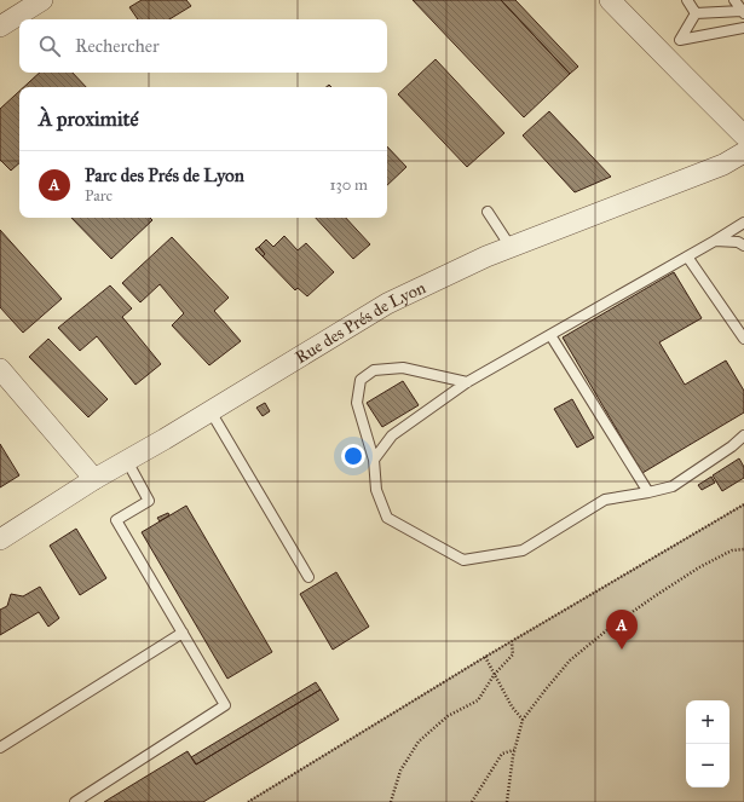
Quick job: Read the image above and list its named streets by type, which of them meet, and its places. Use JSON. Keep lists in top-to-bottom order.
{
  "streets": {
    "street": ["Rue des Prés de Lyon"]
  },
  "page": {
    "search": "Rechercher",
    "heading": "À proximité",
    "list": [
      {
        "mark": "A",
        "name": "Parc des Prés de Lyon",
        "note": "Parc",
        "value": "130 m"
      }
    ],
    "pins": "A",
    "map_buttons": ["+", "−"]
  }
}
